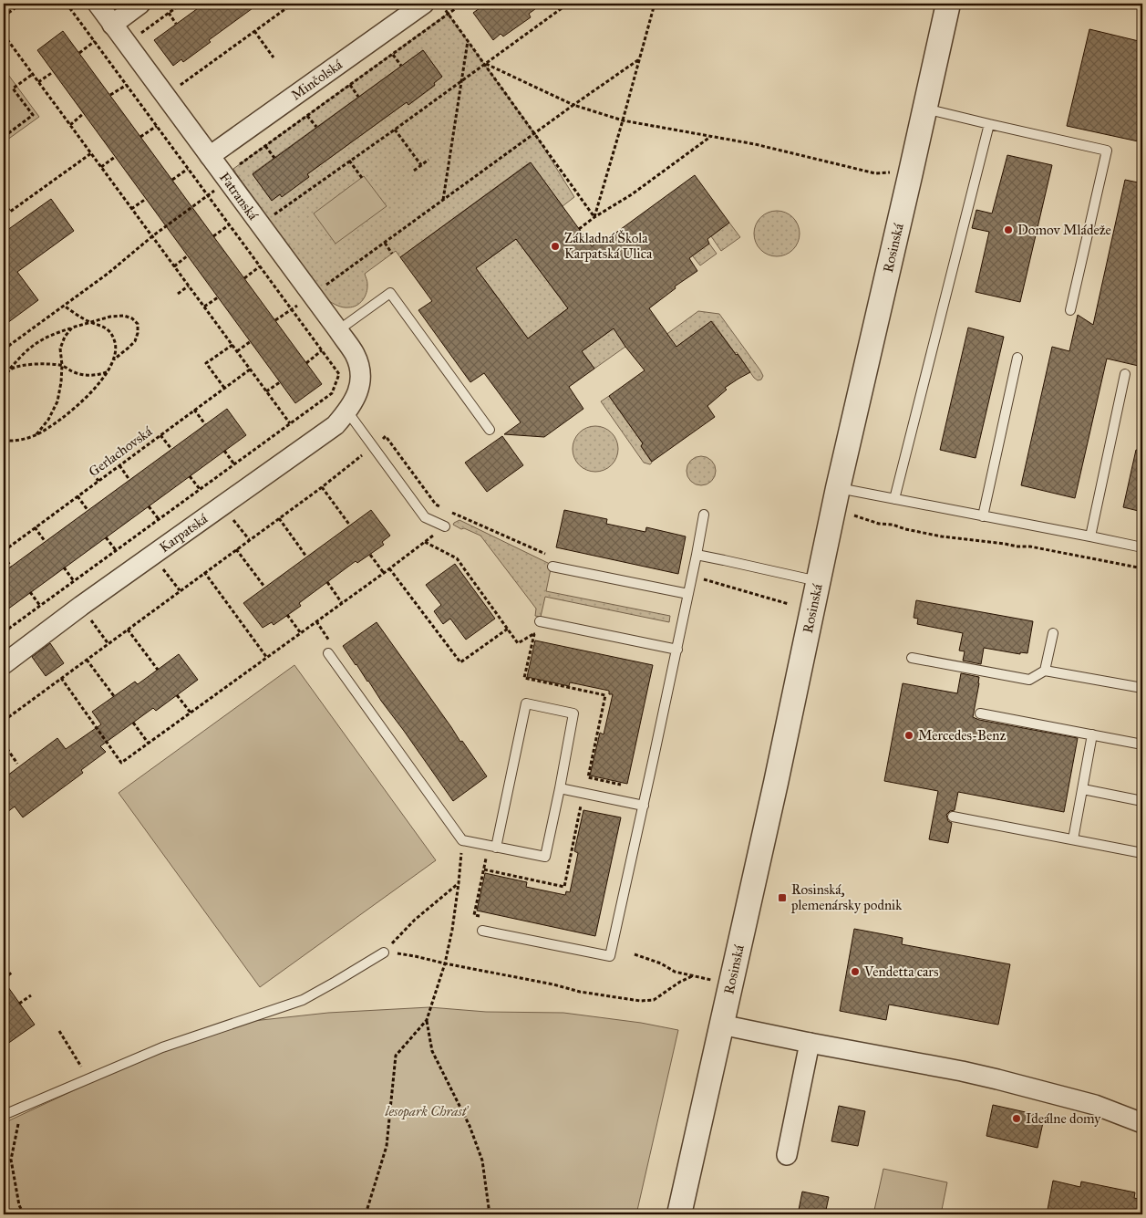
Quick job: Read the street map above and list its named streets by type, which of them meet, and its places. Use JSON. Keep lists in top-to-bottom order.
{
  "streets": {
    "street": [
      "Minčolská",
      "Fatranská",
      "Rosinská",
      "Karpatská"
    ],
    "path": ["Gerlachovská"]
  },
  "crossings": [
    ["Minčolská", "Fatranská"],
    ["Fatranská", "Karpatská"]
  ],
  "parks": ["lesopark Chrasť"],
  "places": {
    "other": [
      "Domov Mládeže",
      "Základná Škola Karpatská Ulica",
      "Mercedes-Benz",
      "Vendetta cars",
      "Ideálne domy"
    ],
    "transit": ["Rosinská, plemenársky podnik"]
  }
}
